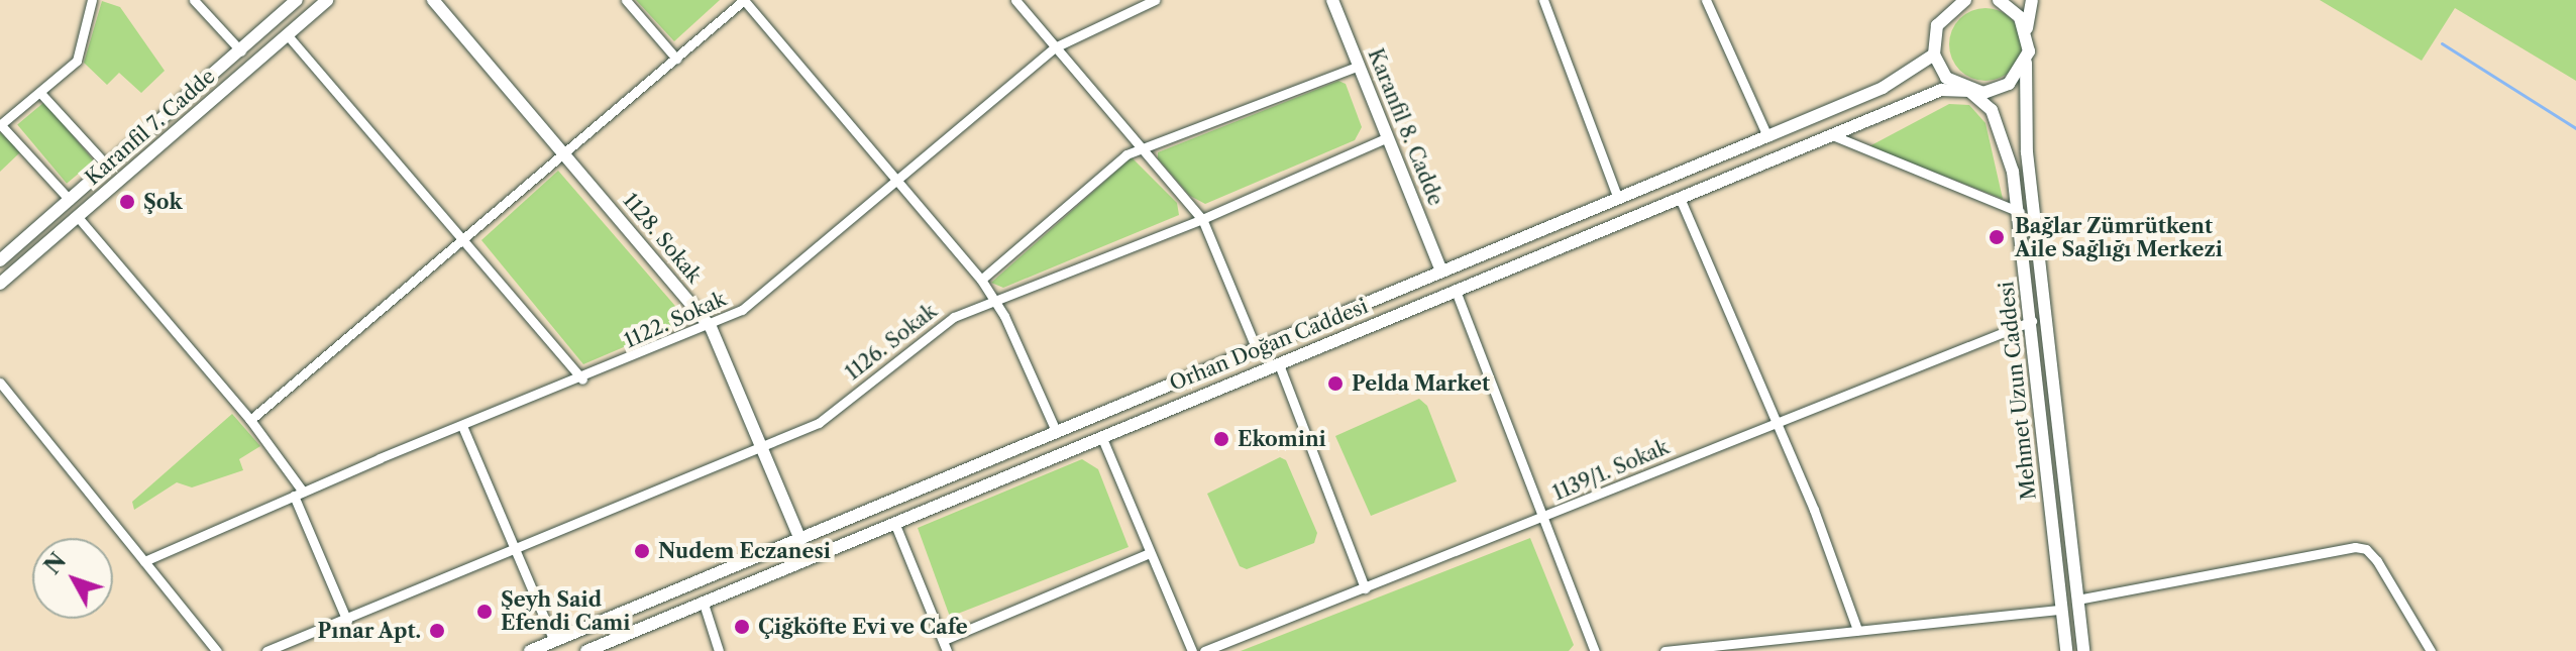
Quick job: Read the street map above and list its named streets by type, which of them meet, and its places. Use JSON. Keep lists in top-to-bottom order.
{
  "streets": {
    "main road": [
      "Karanfil 7. Cadde",
      "Karanfil 8. Cadde",
      "1128. Sokak",
      "Orhan Doğan Caddesi",
      "Mehmet Uzun Caddesi"
    ],
    "street": ["1122. Sokak", "1126. Sokak", "1139/1. Sokak"]
  },
  "crossings": [
    ["Karanfil 8. Cadde", "1126. Sokak"],
    ["1128. Sokak", "1122. Sokak"],
    ["1128. Sokak", "1126. Sokak"],
    ["Orhan Doğan Caddesi", "Mehmet Uzun Caddesi"],
    ["Mehmet Uzun Caddesi", "1139/1. Sokak"]
  ],
  "places": [
    "Şok",
    "Bağlar Zümrütkent Aile Sağlığı Merkezi",
    "Pelda Market",
    "Ekomini",
    "Nudem Eczanesi",
    "Şeyh Said Efendi Cami",
    "Çiğköfte Evi ve Cafe",
    "Pınar Apt."
  ],
  "north": "top left"
}
